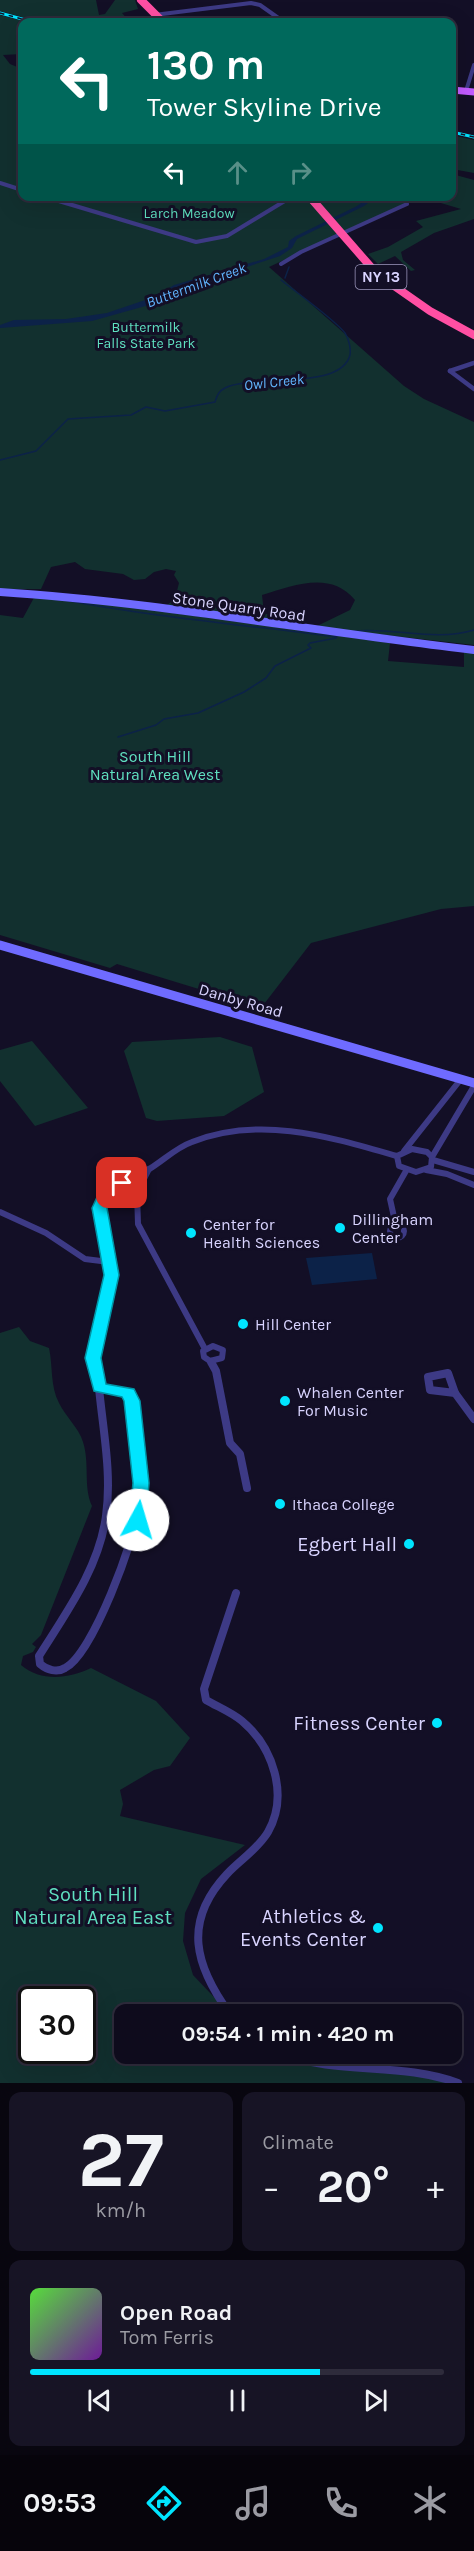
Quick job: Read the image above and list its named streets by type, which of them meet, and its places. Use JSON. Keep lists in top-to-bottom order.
{
  "streets": {
    "highway": ["NY 13"],
    "street": ["Stone Quarry Road", "Danby Road"]
  },
  "water": ["Buttermilk Creek", "Owl Creek"],
  "parks": [
    "Larch Meadow",
    "Buttermilk Falls State Park",
    "South Hill Natural Area West",
    "South Hill Natural Area East"
  ],
  "places": [
    "Dillingham Center",
    "Center for Health Sciences",
    "Hill Center",
    "Whalen Center For Music",
    "Ithaca College",
    "Egbert Hall",
    "Fitness Center",
    "Athletics & Events Center"
  ],
  "page": {
    "turn": ["130 m", "Tower Skyline Drive"],
    "limit": "30",
    "trip": "09:54 · 1 min · 420 m",
    "tile": [
      ["27", "km/h"],
      "Climate"
    ],
    "heat": ["−", "20°", "+"],
    "song": ["Open Road", "Tom Ferris"],
    "tabs": "09:53"
  }
}
